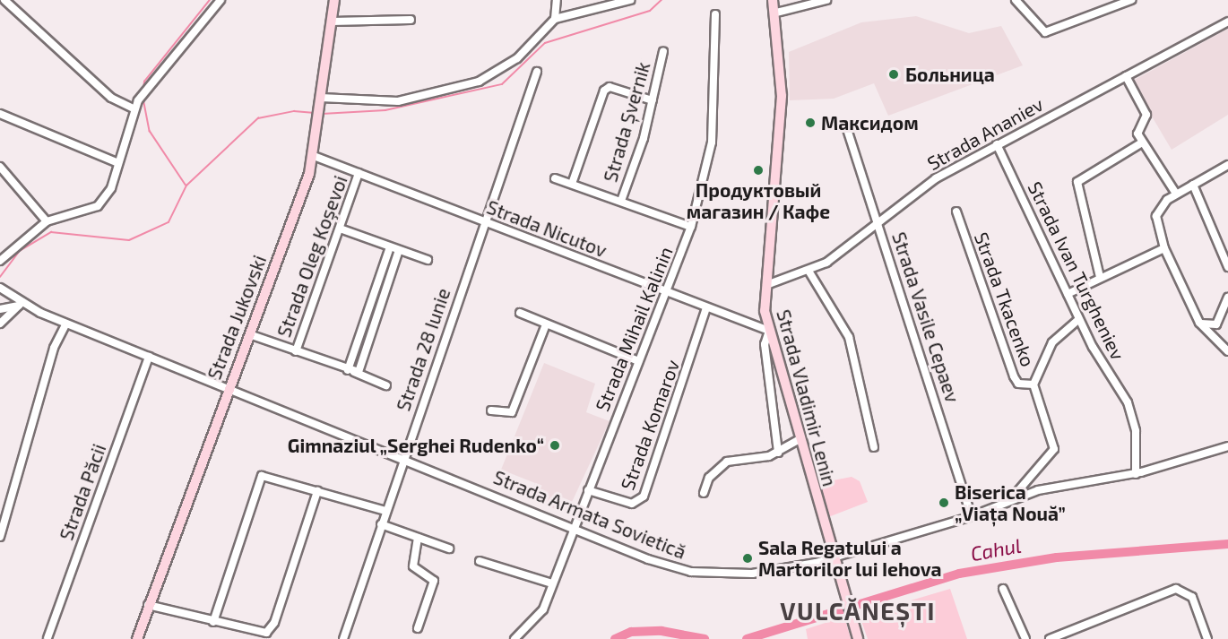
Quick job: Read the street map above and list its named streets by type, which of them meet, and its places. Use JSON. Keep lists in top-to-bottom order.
{
  "streets": {
    "main road": ["Strada Jukovski", "Strada Vladimir Lenin"],
    "street": [
      "Strada Șvernik",
      "Strada Ananiev",
      "Strada Nicutov",
      "Strada Oleg Koşevoi",
      "Strada Ivan Turgheniev",
      "Strada Tkacenko",
      "Strada Vasile Cepaev",
      "Strada Mihail Kalinin",
      "Strada 28 Iunie",
      "Strada Komarov",
      "Strada Păcii",
      "Strada Armata Sovietică"
    ]
  },
  "crossings": [
    ["Strada Ananiev", "Strada Ivan Turgheniev"],
    ["Strada Ananiev", "Strada Vasile Cepaev"],
    ["Strada Ananiev", "Strada Vladimir Lenin"],
    ["Strada Nicutov", "Strada Oleg Koşevoi"],
    ["Strada Nicutov", "Strada Jukovski"],
    ["Strada Nicutov", "Strada Mihail Kalinin"],
    ["Strada Nicutov", "Strada 28 Iunie"],
    ["Strada Nicutov", "Strada Vladimir Lenin"],
    ["Strada Nicutov", "Strada Komarov"],
    ["Strada Ivan Turgheniev", "Strada Armata Sovietică"],
    ["Strada Jukovski", "Strada Armata Sovietică"],
    ["Strada Vasile Cepaev", "Strada Armata Sovietică"],
    ["Strada Mihail Kalinin", "Strada Komarov"],
    ["Strada Mihail Kalinin", "Strada Armata Sovietică"],
    ["Strada 28 Iunie", "Strada Armata Sovietică"],
    ["Strada Vladimir Lenin", "Strada Armata Sovietică"],
    ["Strada Păcii", "Strada Armata Sovietică"]
  ],
  "districts": ["VULCĂNEȘTI"],
  "water": ["Cahul"],
  "places": [
    "Больница",
    "Максидом",
    "Продуктовый магазин / Кафе",
    "Gimnaziul „Serghei Rudenko“",
    "Biserica „Viața Nouă”",
    "Sala Regatului a Martorilor lui Iehova"
  ]
}
